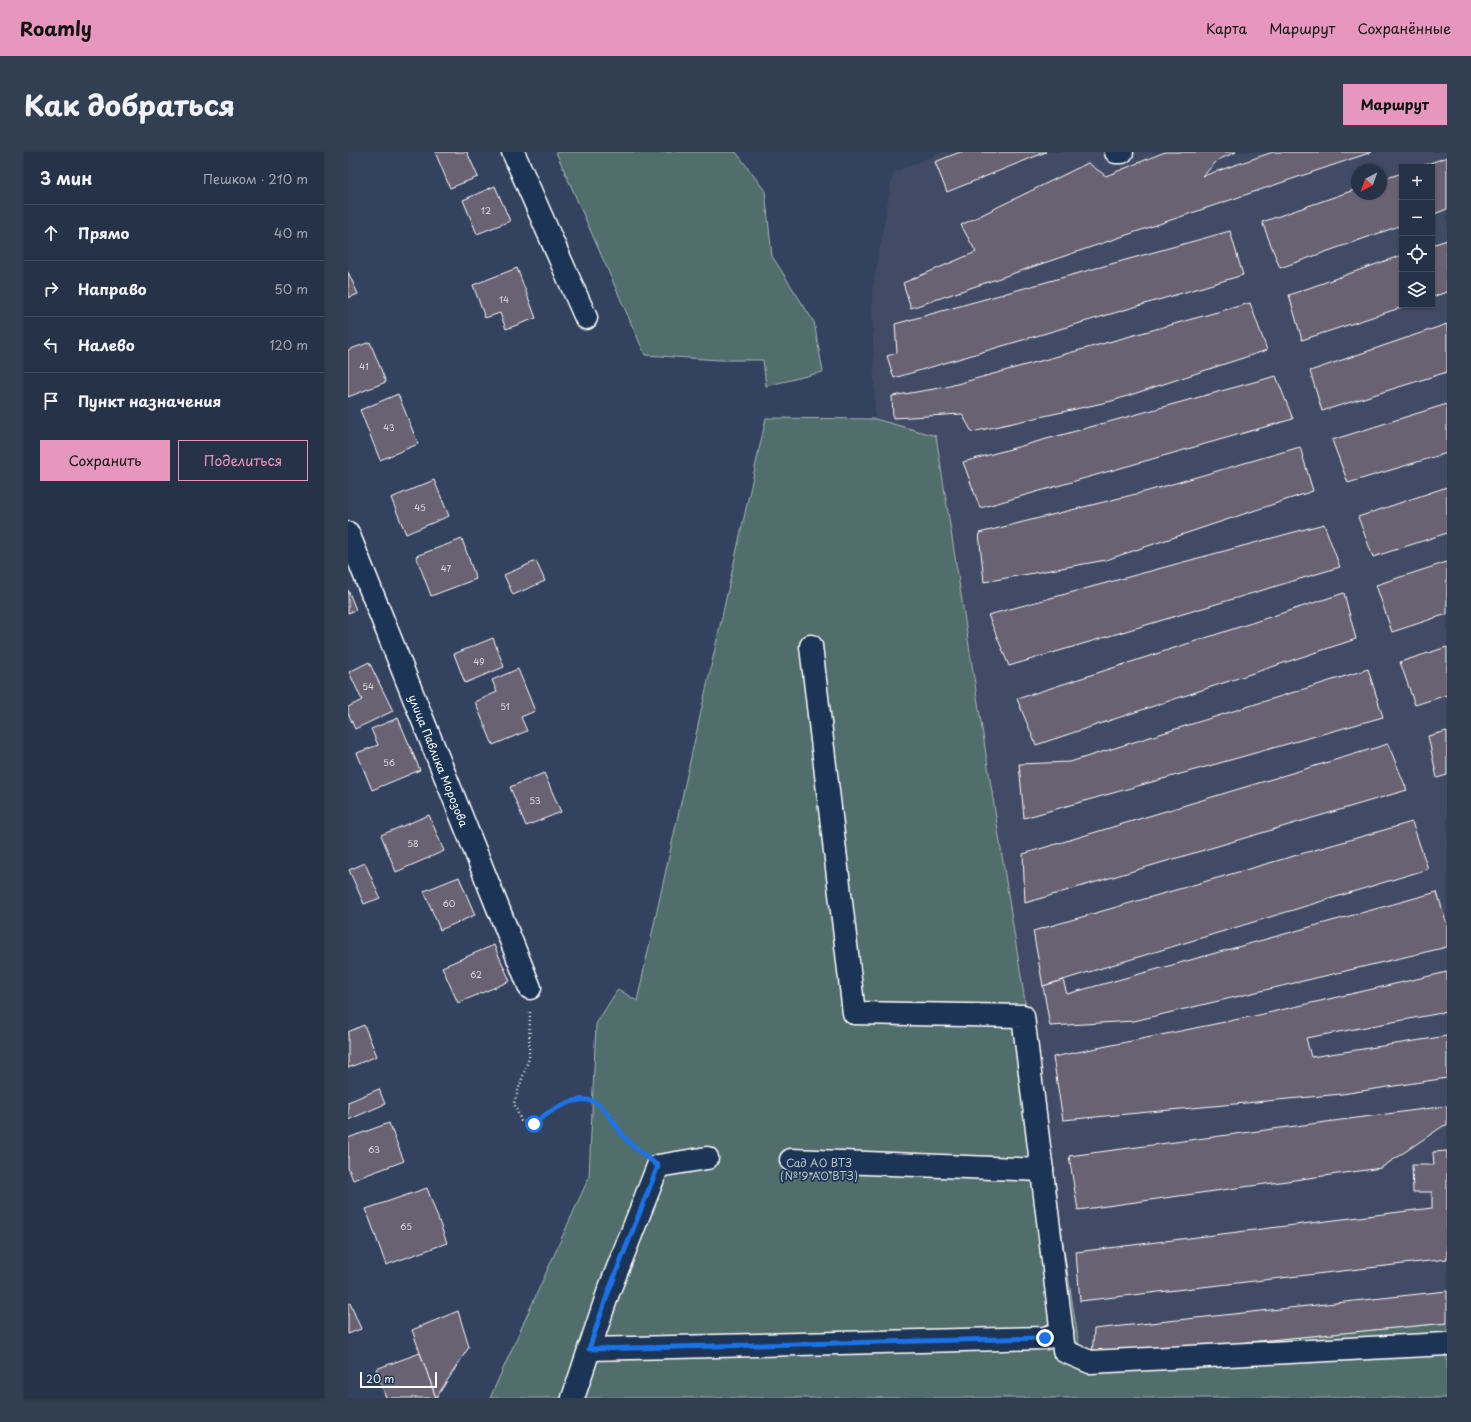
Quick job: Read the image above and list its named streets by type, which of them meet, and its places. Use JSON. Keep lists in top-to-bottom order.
{
  "streets": {
    "street": ["улица Павлика Морозова"]
  },
  "parks": ["Сад АО ВТЗ (№ 9 АО ВТЗ)"],
  "house_numbers": [
    "12",
    "14",
    "41",
    "43",
    "45",
    "47",
    "49",
    "54",
    "51",
    "56",
    "53",
    "58",
    "60",
    "62",
    "63",
    "65"
  ],
  "scale_bar": "20 m",
  "north": "bottom left",
  "page": {
    "header": "Roamly",
    "nav": ["Карта", "Маршрут", "Сохранённые"],
    "title": "Как добраться",
    "buttons": [
      "Маршрут",
      ["Сохранить", "Поделиться"]
    ],
    "heading": ["3 мин", "Пешком · 210 m"],
    "map_buttons": ["+", "−"],
    "list": [
      ["Прямо", "40 m"],
      ["Направо", "50 m"],
      ["Налево", "120 m"],
      "Пункт назначения"
    ],
    "scale": "20 m"
  }
}
